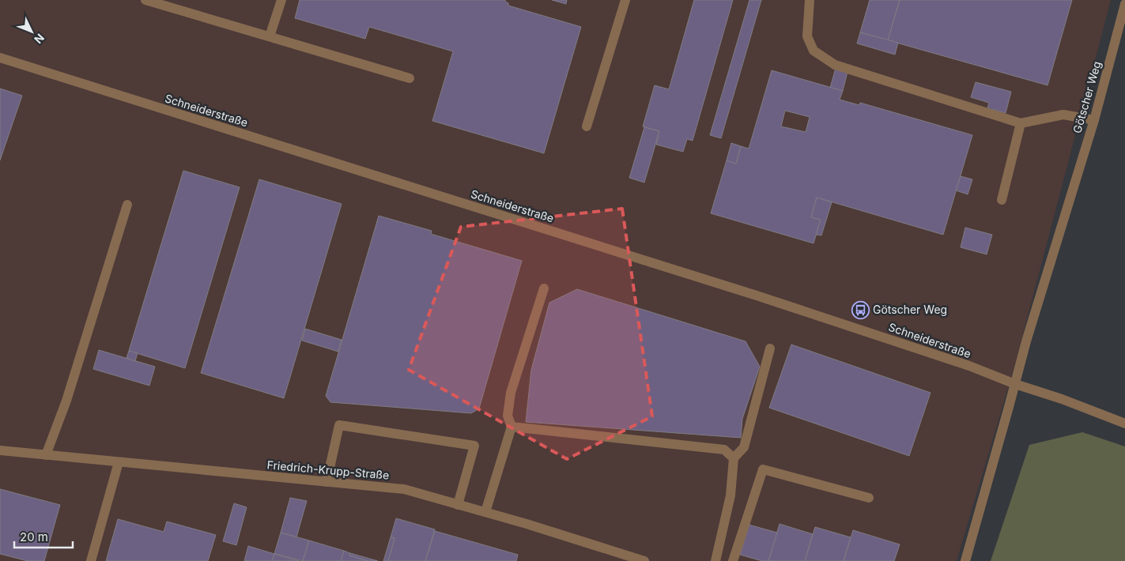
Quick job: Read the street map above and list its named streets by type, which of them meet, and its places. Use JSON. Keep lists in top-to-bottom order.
{
  "streets": {
    "street": ["Götscher Weg", "Schneiderstraße", "Friedrich-Krupp-Straße"]
  },
  "crossings": [
    ["Götscher Weg", "Schneiderstraße"]
  ],
  "places": {
    "bus stop": ["Götscher Weg"]
  },
  "scale_bar": "20 m",
  "north": "bottom right"
}
